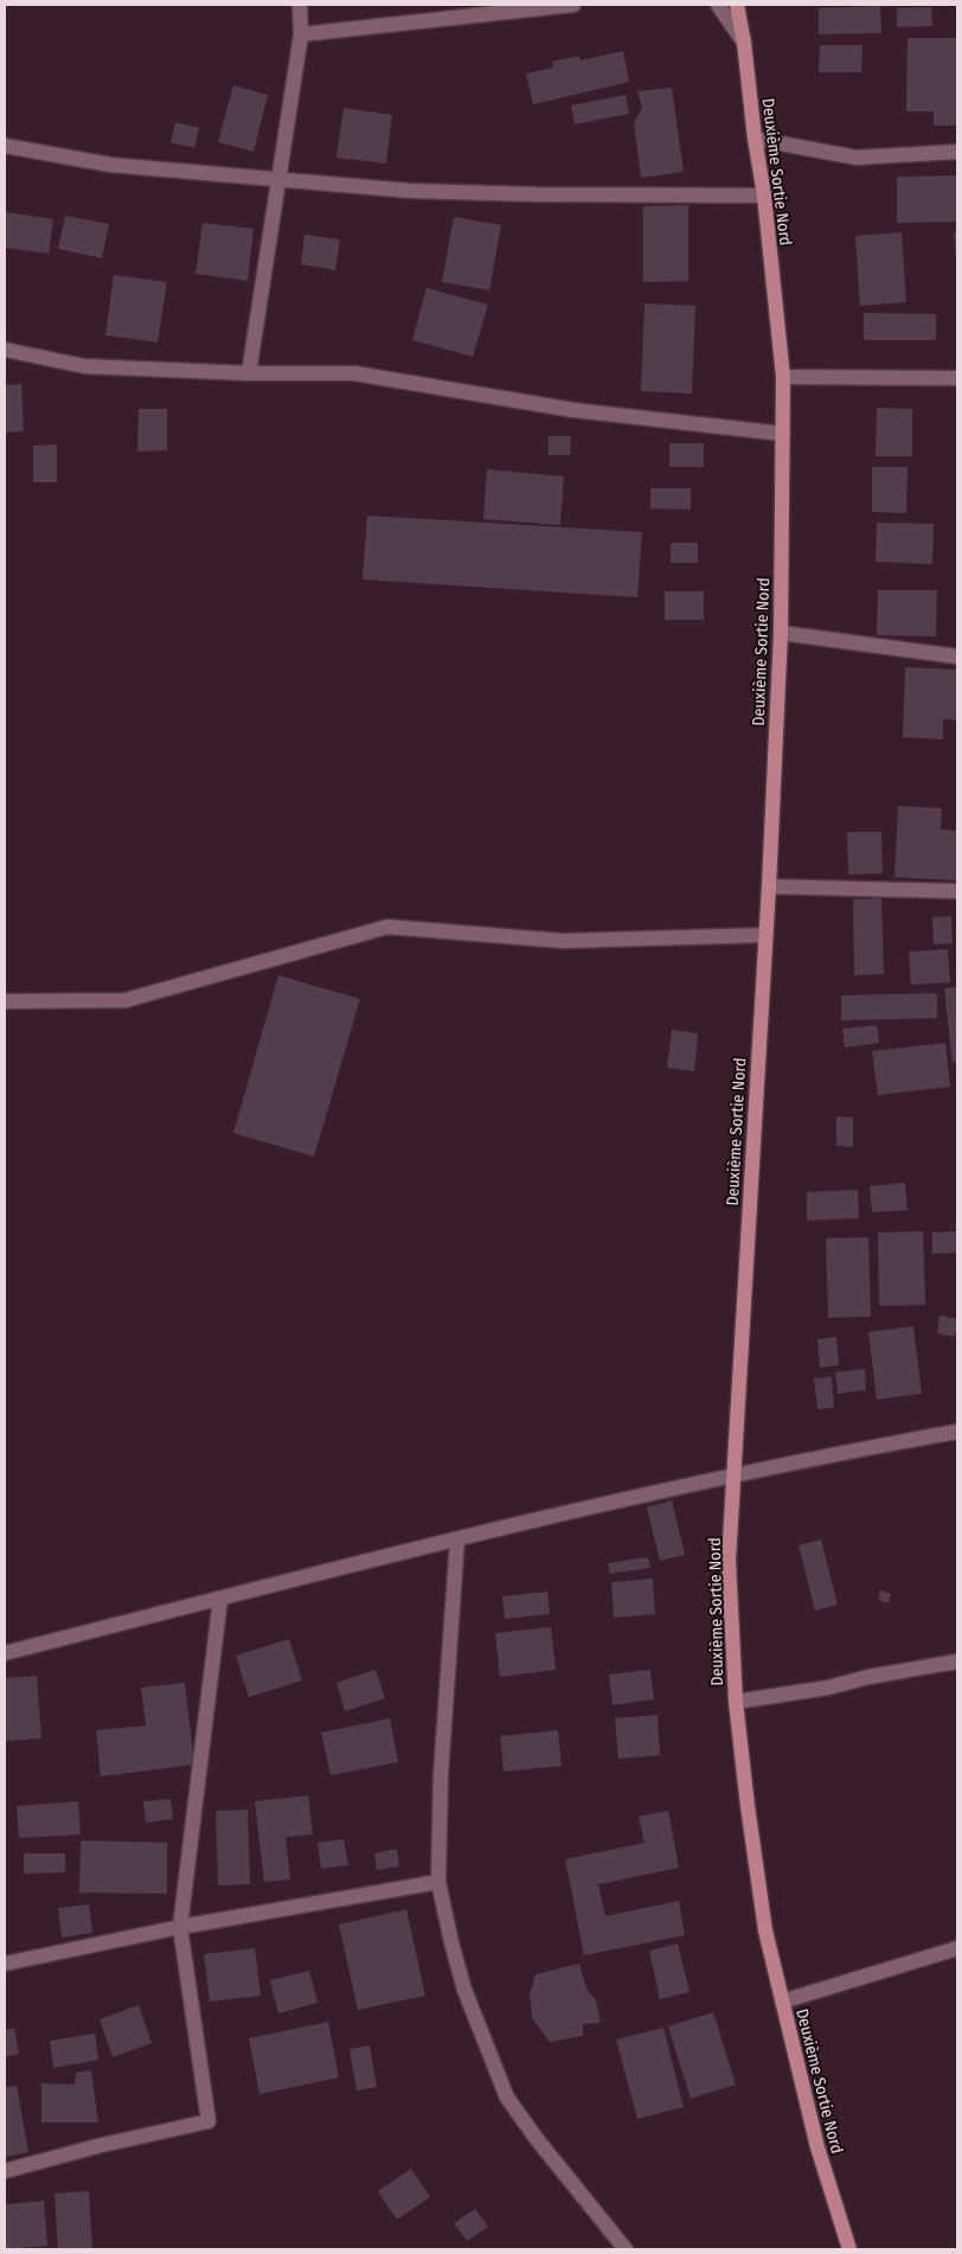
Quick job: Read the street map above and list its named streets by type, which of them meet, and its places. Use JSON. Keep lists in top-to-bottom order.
{
  "streets": {
    "main road": ["Deuxième Sortie Nord"]
  }
}
